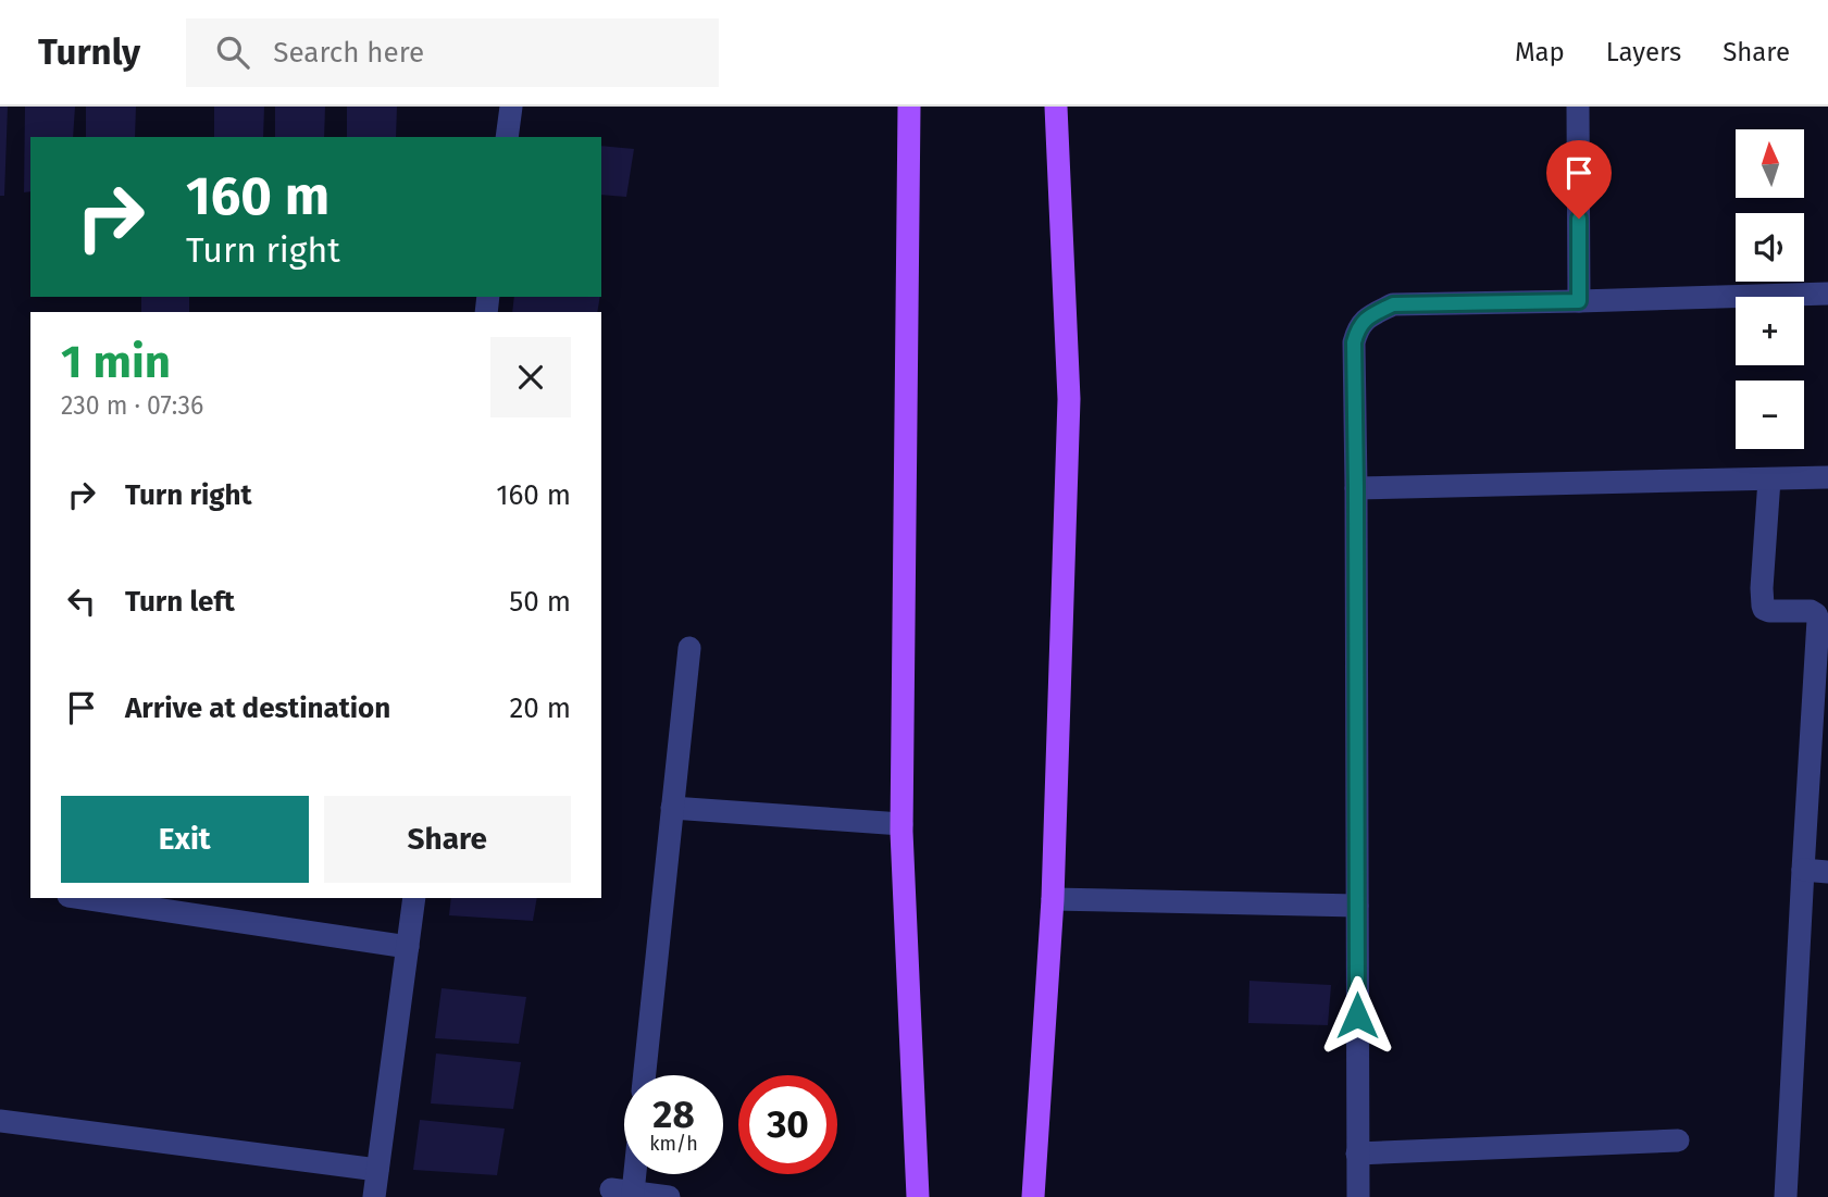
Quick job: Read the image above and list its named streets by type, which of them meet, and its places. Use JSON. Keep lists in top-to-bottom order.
{
  "north": "top",
  "page": {
    "header": "Turnly",
    "search": "Search here",
    "nav": ["Map", "Layers", "Share"],
    "map_buttons": ["+", "−"],
    "turn": ["160 m", "Turn right"],
    "heading": ["1 min", "230 m · 07:36"],
    "list": [
      {
        "name": "Turn right",
        "value": "160 m"
      },
      {
        "name": "Turn left",
        "value": "50 m"
      },
      {
        "name": "Arrive at destination",
        "value": "20 m"
      }
    ],
    "buttons": ["Exit", "Share"],
    "speed": "28 km/h",
    "limit": "30"
  }
}
